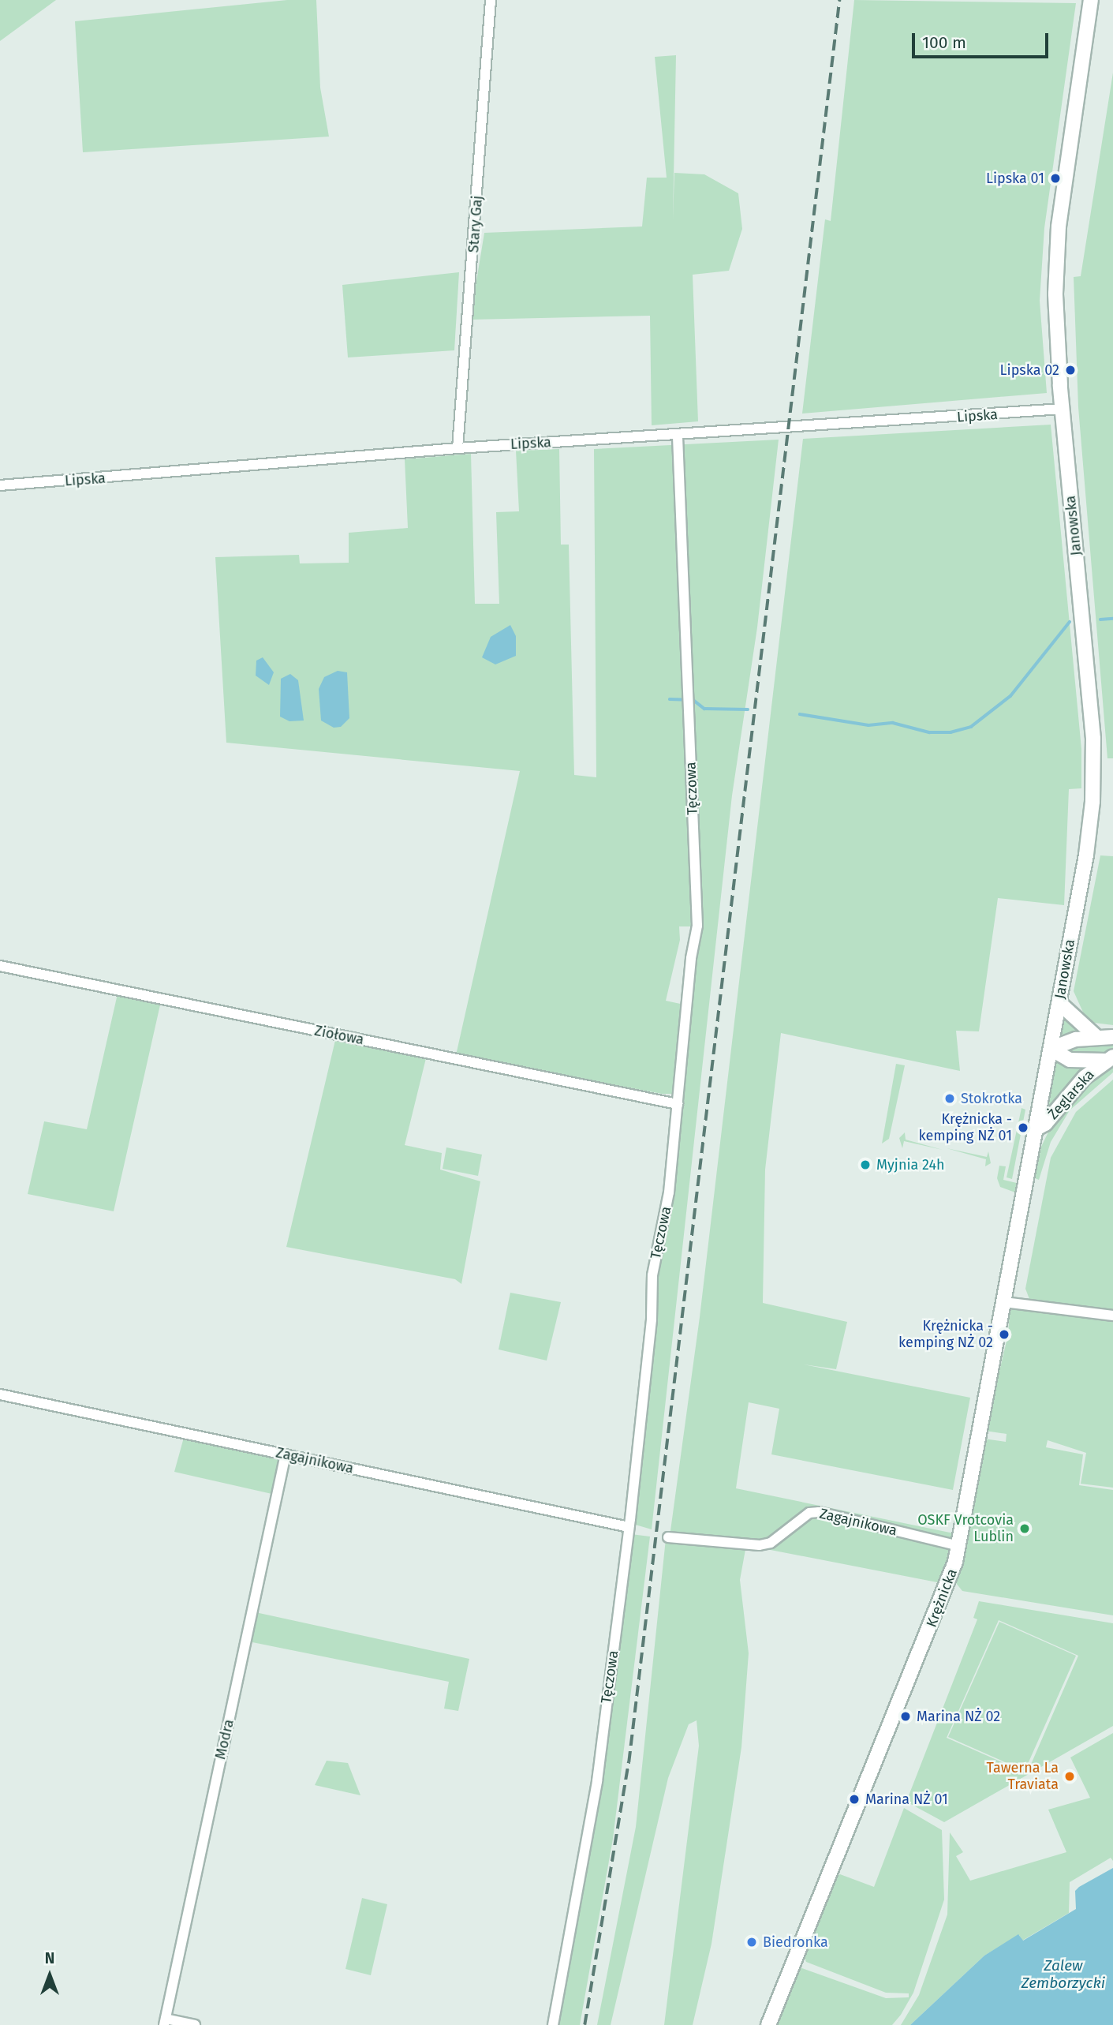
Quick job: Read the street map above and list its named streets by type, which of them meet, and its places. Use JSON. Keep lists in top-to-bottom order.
{
  "streets": {
    "street": [
      "Stary Gaj",
      "Lipska",
      "Janowska",
      "Tęczowa",
      "Ziołowa",
      "Żeglarska",
      "Zagajnikowa",
      "Krężnicka",
      "Modra"
    ]
  },
  "crossings": [
    ["Stary Gaj", "Lipska"],
    ["Lipska", "Janowska"],
    ["Lipska", "Tęczowa"],
    ["Janowska", "Żeglarska"],
    ["Janowska", "Krężnicka"],
    ["Tęczowa", "Ziołowa"],
    ["Tęczowa", "Zagajnikowa"],
    ["Żeglarska", "Krężnicka"],
    ["Zagajnikowa", "Krężnicka"],
    ["Zagajnikowa", "Modra"]
  ],
  "water": ["Zalew Zemborzycki"],
  "places": [
    "Lipska 01",
    "Lipska 02",
    "Stokrotka",
    "Krężnicka - kemping NŻ 01",
    "Myjnia 24h",
    "Krężnicka - kemping NŻ 02",
    "OSKF Vrotcovia Lublin",
    "Marina NŻ 02",
    "Tawerna La Traviata",
    "Marina NŻ 01",
    "Biedronka"
  ],
  "scale_bar": "100 m",
  "north": "top"
}
